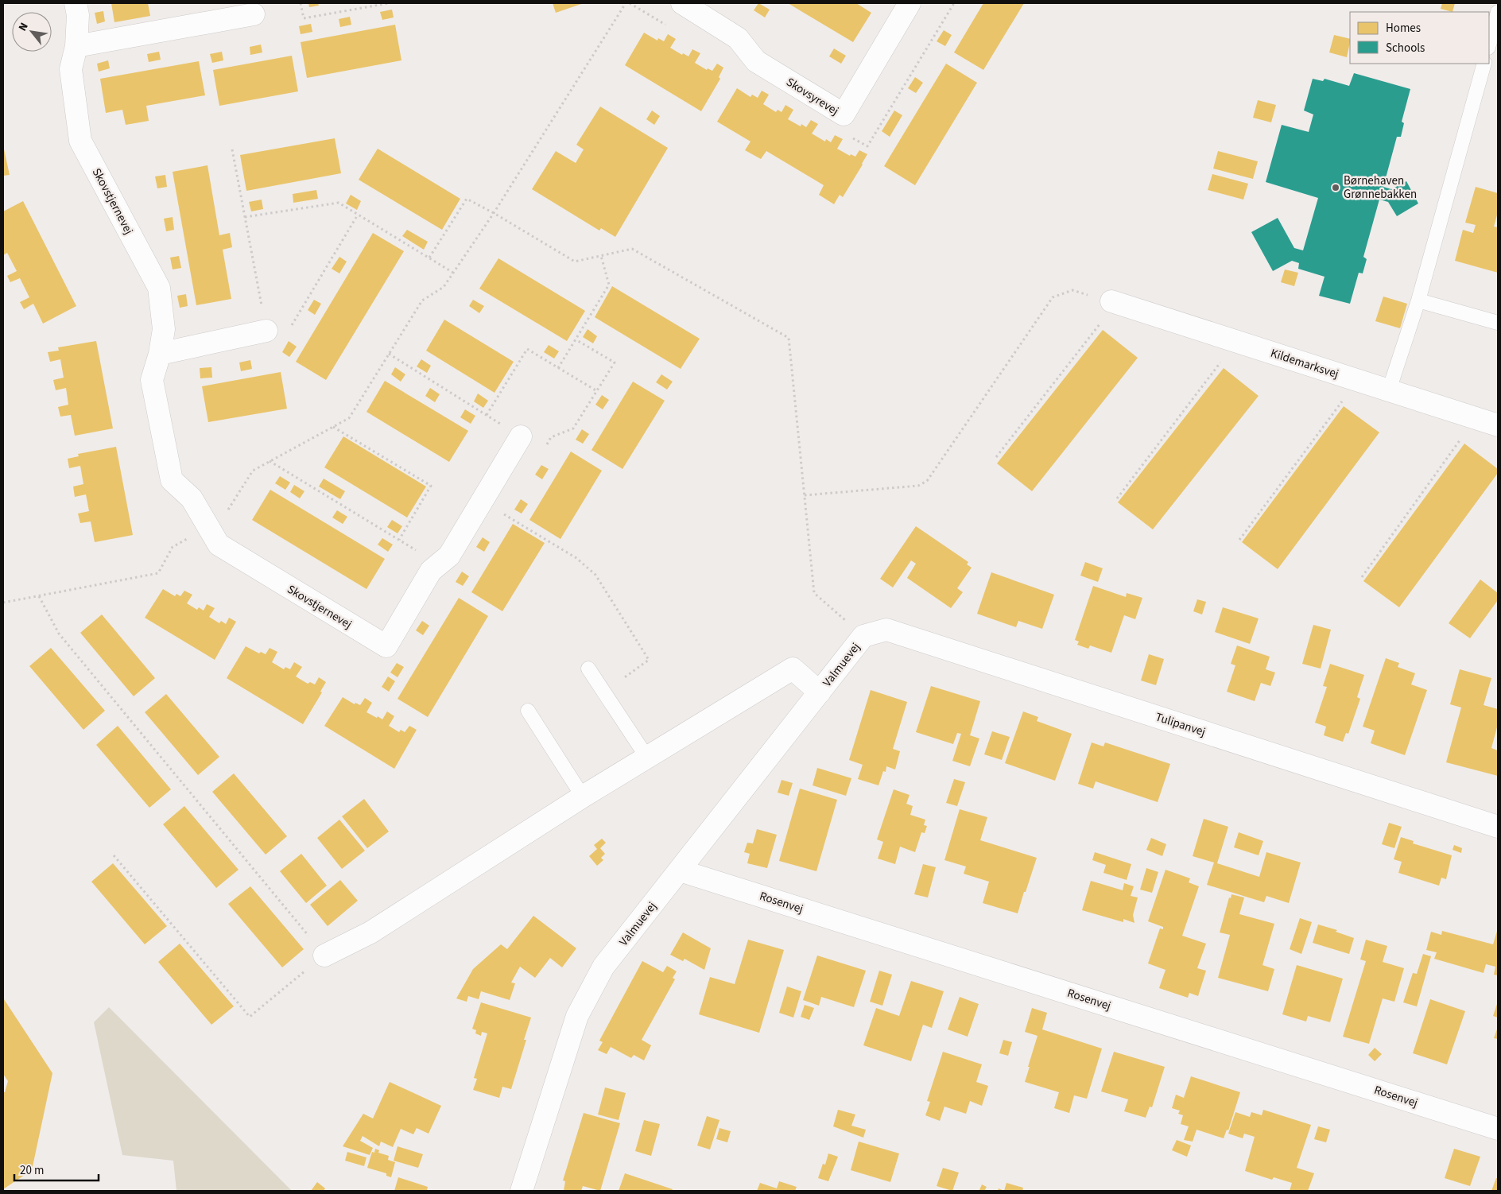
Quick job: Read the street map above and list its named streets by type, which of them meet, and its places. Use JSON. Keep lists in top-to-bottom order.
{
  "streets": {
    "street": [
      "Skovsyrevej",
      "Skovstjernevej",
      "Kildemarksvej",
      "Valmuevej",
      "Tulipanvej",
      "Rosenvej"
    ]
  },
  "crossings": [
    ["Valmuevej", "Tulipanvej"],
    ["Valmuevej", "Rosenvej"]
  ],
  "places": ["Børnehaven Grønnebakken"],
  "legend": ["Homes", "Schools"],
  "scale_bar": "20 m",
  "north": "top left"
}
